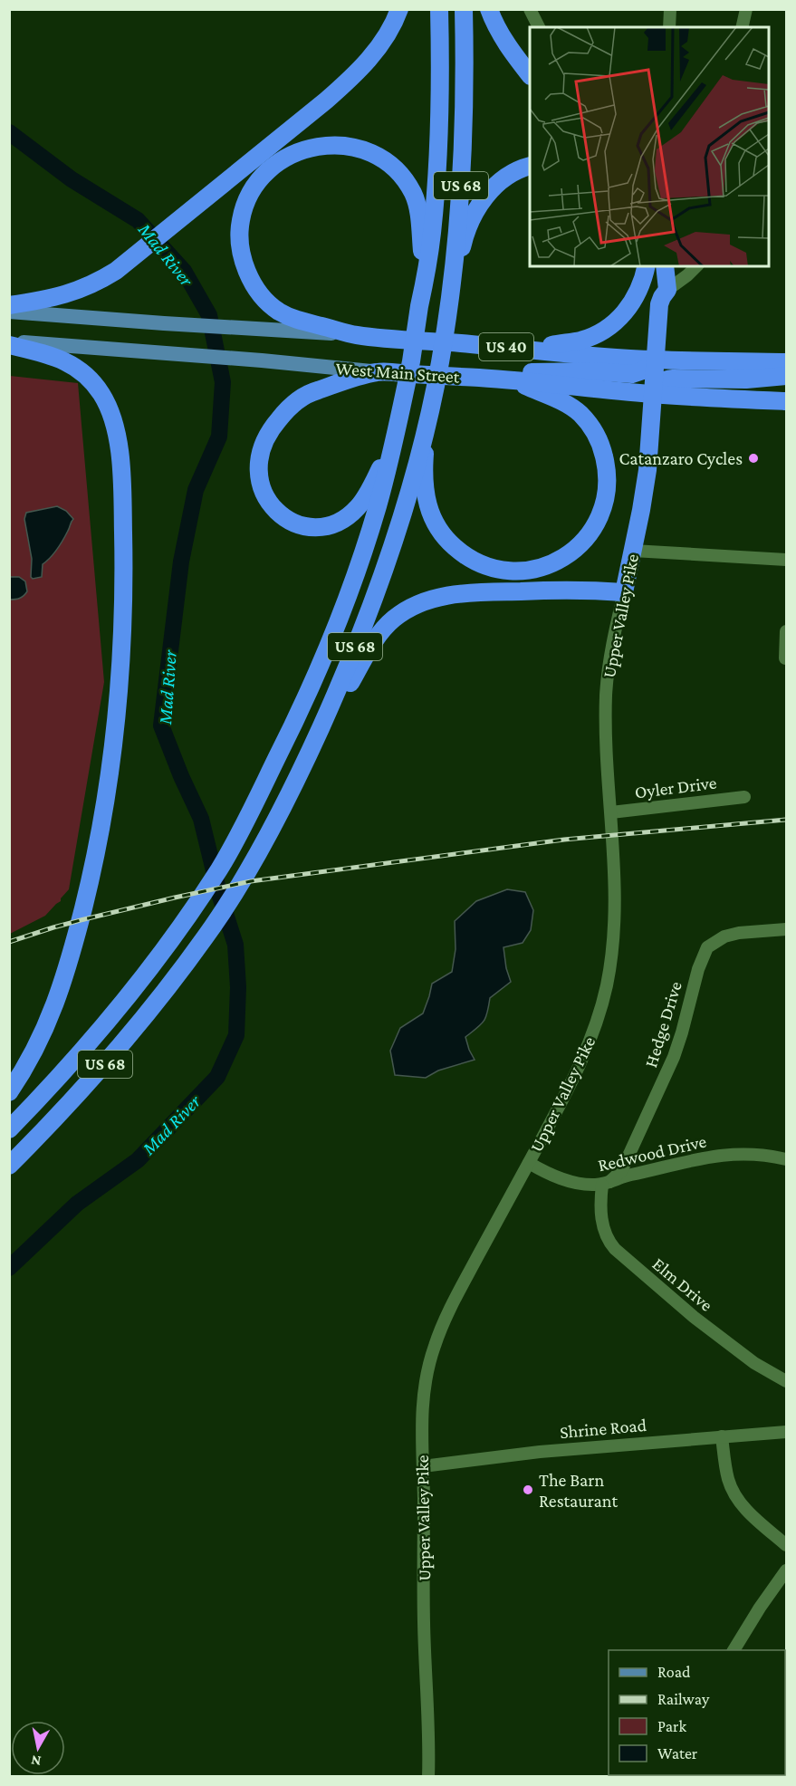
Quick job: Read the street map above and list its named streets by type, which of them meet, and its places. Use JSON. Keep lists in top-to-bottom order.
{
  "streets": {
    "highway": [
      "US 68",
      "US 40",
      "West Main Street",
      "Upper Valley Pike"
    ],
    "street": [
      "Oyler Drive",
      "Hedge Drive",
      "Redwood Drive",
      "Elm Drive",
      "Shrine Road"
    ]
  },
  "crossings": [
    ["West Main Street", "Upper Valley Pike"],
    ["Upper Valley Pike", "Oyler Drive"],
    ["Upper Valley Pike", "Redwood Drive"],
    ["Upper Valley Pike", "Shrine Road"],
    ["Hedge Drive", "Redwood Drive"],
    ["Hedge Drive", "Elm Drive"],
    ["Redwood Drive", "Elm Drive"]
  ],
  "water": ["Mad River"],
  "places": ["Catanzaro Cycles", "The Barn Restaurant"],
  "legend": [
    "Road",
    "Railway",
    "Park",
    "Water"
  ],
  "north": "bottom"
}
